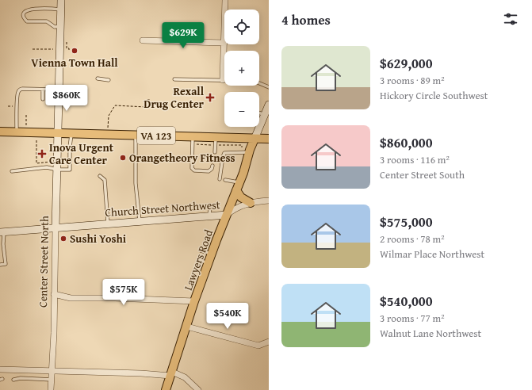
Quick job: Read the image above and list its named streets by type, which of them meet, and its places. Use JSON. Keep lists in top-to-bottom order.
{
  "streets": {
    "main road": ["VA 123", "Lawyers Road"],
    "street": ["Church Street Northwest", "Center Street North"]
  },
  "crossings": [
    ["VA 123", "Lawyers Road"],
    ["VA 123", "Center Street North"],
    ["Church Street Northwest", "Lawyers Road"],
    ["Church Street Northwest", "Center Street North"]
  ],
  "places": {
    "other": ["Vienna Town Hall", "Orangetheory Fitness", "Sushi Yoshi"],
    "health": ["Rexall Drug Center", "Inova Urgent Care Center"]
  },
  "page": {
    "heading": "4 homes",
    "map_buttons": ["+", "−"],
    "price": [
      "$629K",
      "$860K",
      "$575K",
      "$540K"
    ],
    "list": [
      {
        "name": "$629,000",
        "note": "3 rooms · 89 m² · Hickory Circle Southwest"
      },
      {
        "name": "$860,000",
        "note": "3 rooms · 116 m² · Center Street South"
      },
      {
        "name": "$575,000",
        "note": "2 rooms · 78 m² · Wilmar Place Northwest"
      },
      {
        "name": "$540,000",
        "note": "3 rooms · 77 m² · Walnut Lane Northwest"
      }
    ]
  }
}
